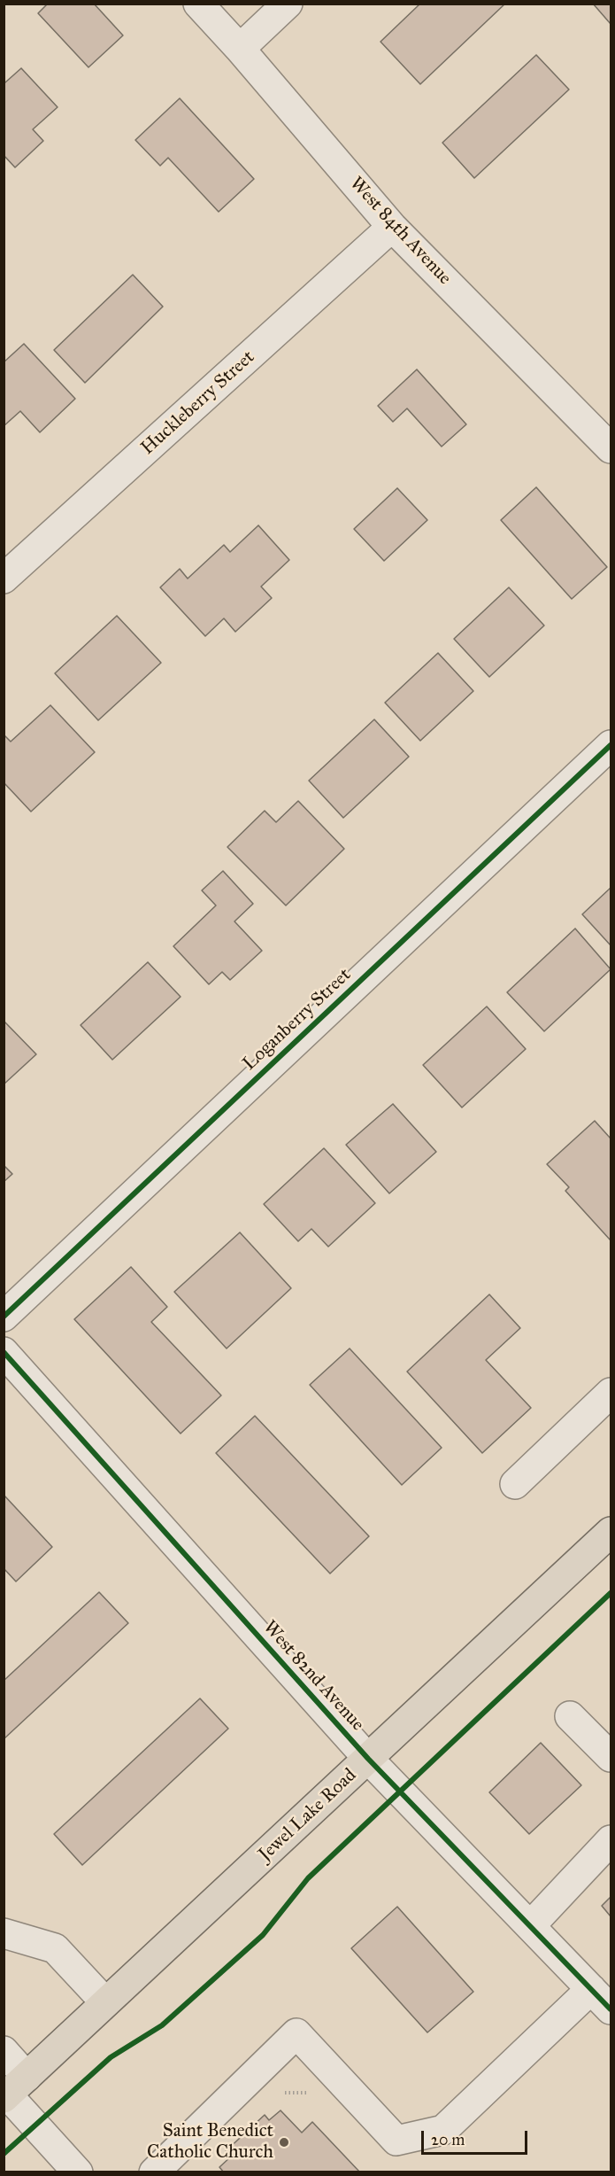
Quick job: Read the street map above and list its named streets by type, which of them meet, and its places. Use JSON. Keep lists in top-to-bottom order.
{
  "streets": {
    "main road": ["Jewel Lake Road"],
    "street": [
      "West 84th Avenue",
      "Huckleberry Street",
      "Loganberry Street",
      "West 82nd Avenue"
    ]
  },
  "crossings": [
    ["West 84th Avenue", "Huckleberry Street"],
    ["West 82nd Avenue", "Jewel Lake Road"]
  ],
  "places": ["Saint Benedict Catholic Church"],
  "scale_bar": "20 m"
}
